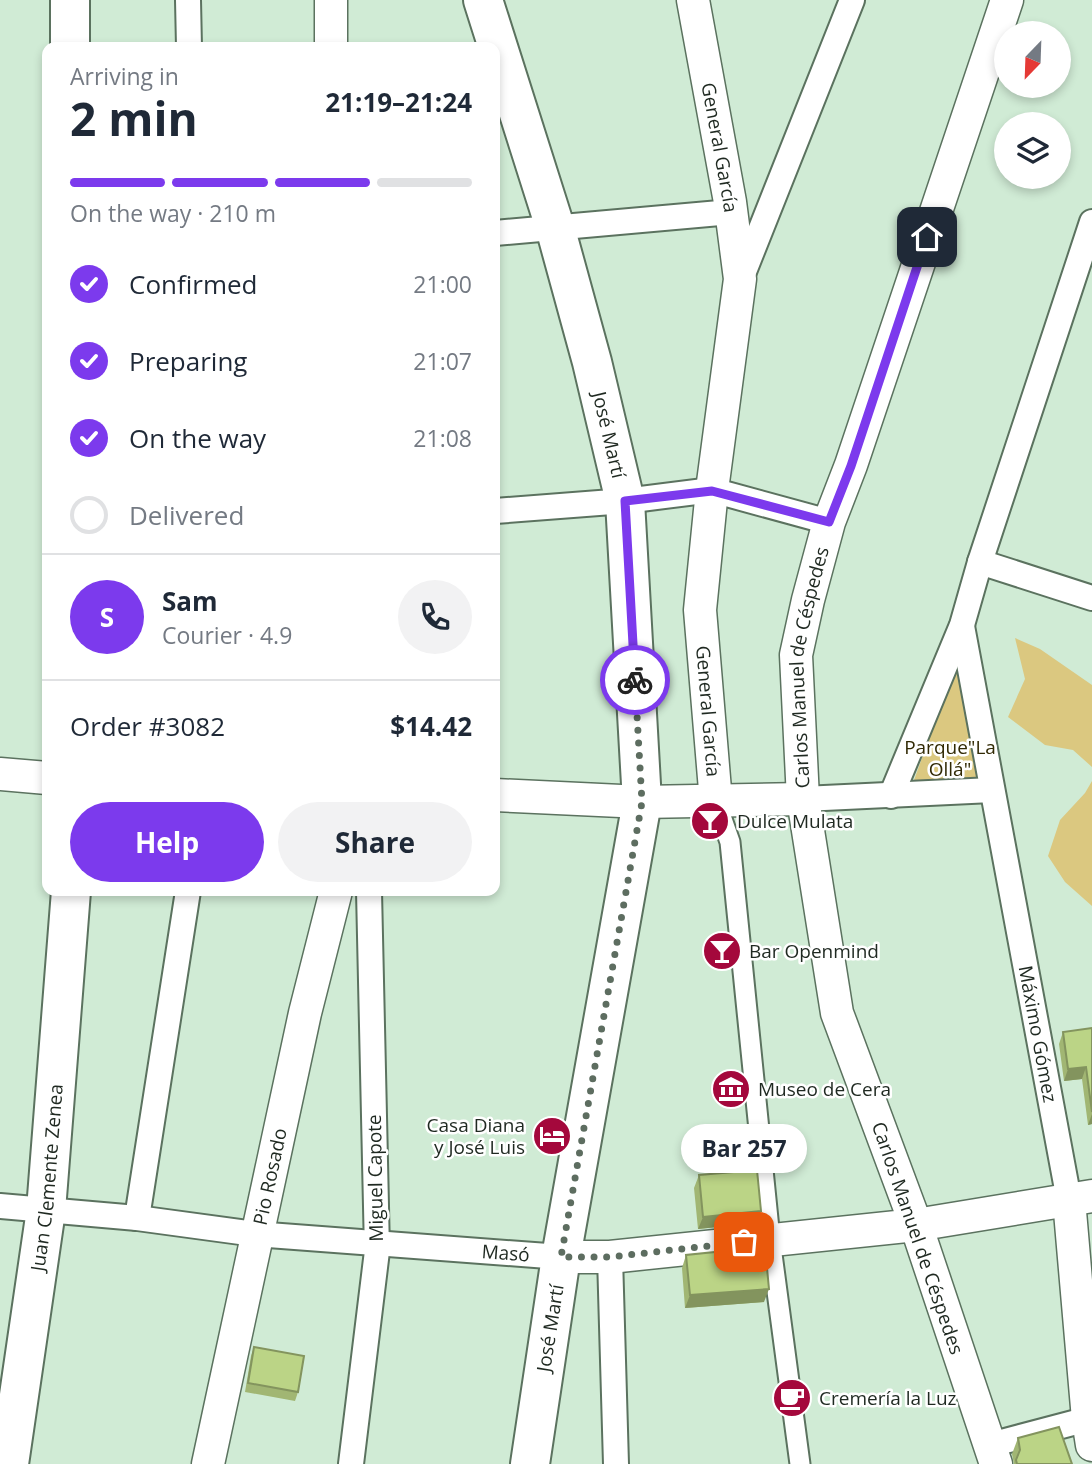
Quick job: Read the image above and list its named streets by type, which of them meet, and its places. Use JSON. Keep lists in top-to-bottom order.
{
  "streets": {
    "main road": ["José Martí", "Juan Clemente Zenea"],
    "street": [
      "General García",
      "Carlos Manuel de Céspedes",
      "Máximo Gómez",
      "Pio Rosado",
      "Miguel Capote",
      "Masó"
    ]
  },
  "crossings": [
    ["General García", "Masó"],
    ["José Martí", "Masó"],
    ["Carlos Manuel de Céspedes", "Masó"],
    ["Máximo Gómez", "Masó"],
    ["Pio Rosado", "Masó"],
    ["Juan Clemente Zenea", "Masó"],
    ["Miguel Capote", "Masó"]
  ],
  "parks": ["Parque\"La Ollá\""],
  "places": {
    "bar": ["Dulce Mulata", "Bar Openmind"],
    "museum": ["Museo de Cera"],
    "hotel": ["Casa Diana y José Luis"],
    "other": ["Bar 257"],
    "cafe": ["Cremería la Luz"]
  },
  "north": "bottom left",
  "page": {
    "heading": ["2 min", "Arriving in", "21:19–21:24"],
    "panel": [
      "Sam",
      "Courier · 4.9",
      "Order #3082",
      "$14.42"
    ],
    "bar": "On the way · 210 m",
    "list": [
      ["Confirmed", "21:00"],
      ["Preparing", "21:07"],
      ["On the way", "21:08"],
      "Delivered"
    ],
    "round": "S",
    "buttons": ["Help", "Share"],
    "bubble": "Bar 257"
  }
}
